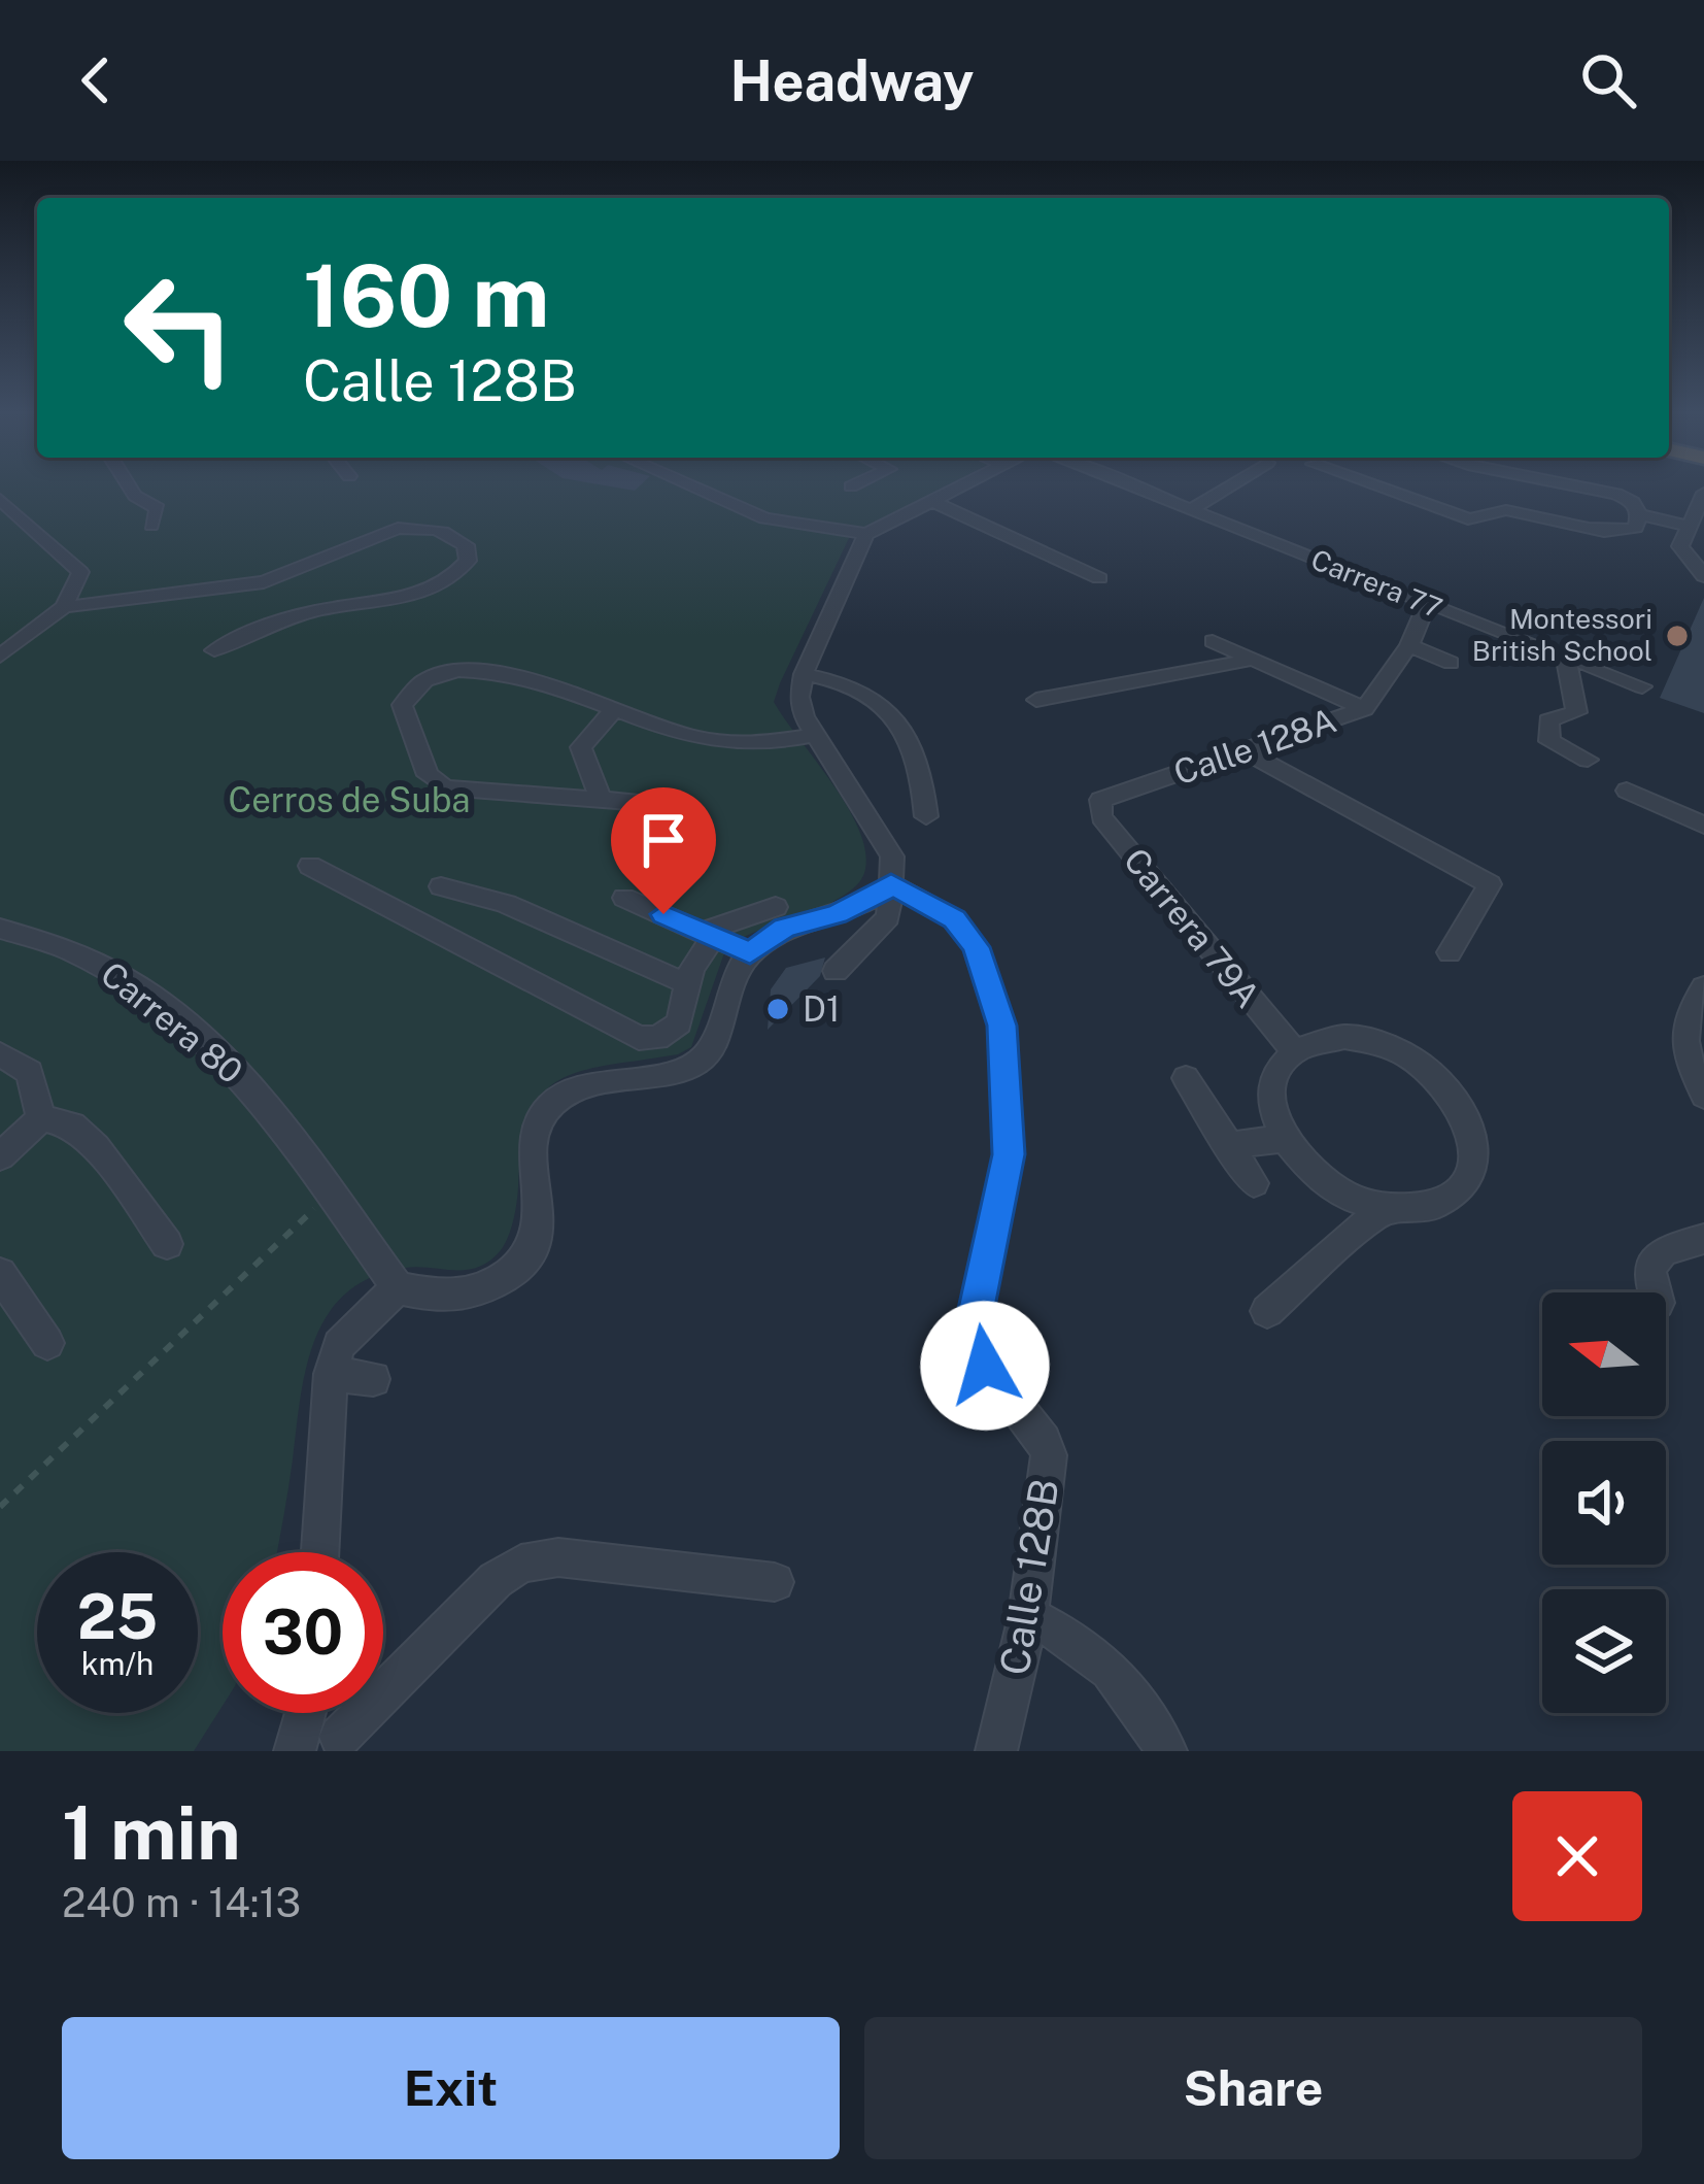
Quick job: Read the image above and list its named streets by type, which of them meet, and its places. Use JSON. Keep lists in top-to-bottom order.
{
  "streets": {
    "street": [
      "Carrera 77",
      "Calle 128A",
      "Carrera 79A",
      "Carrera 80",
      "Calle 128B"
    ]
  },
  "crossings": [
    ["Carrera 77", "Calle 128A"],
    ["Calle 128A", "Carrera 79A"]
  ],
  "parks": ["Cerros de Suba"],
  "places": ["Montessori British School", "D1"],
  "north": "left",
  "page": {
    "header": "Headway",
    "turn": ["160 m", "Calle 128B"],
    "speed": "25 km/h",
    "limit": "30",
    "heading": ["1 min", "240 m · 14:13"],
    "buttons": ["Exit", "Share"]
  }
}
